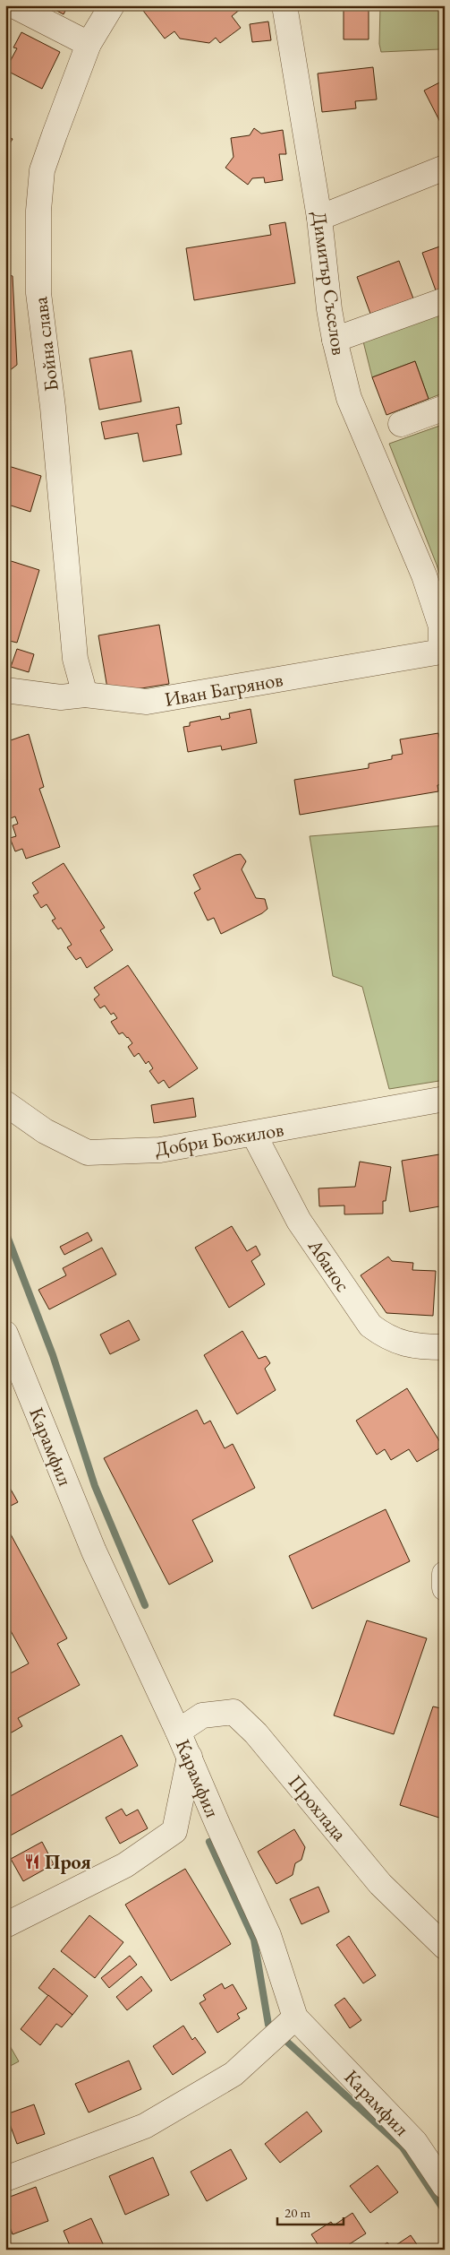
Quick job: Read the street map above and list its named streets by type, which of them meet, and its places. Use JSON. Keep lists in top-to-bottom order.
{
  "streets": {
    "street": [
      "Димитър Съселов",
      "Бойна слава",
      "Иван Багрянов",
      "Добри Божилов",
      "Абанос",
      "Карамфил",
      "Прохлада"
    ]
  },
  "crossings": [
    ["Димитър Съселов", "Иван Багрянов"],
    ["Бойна слава", "Иван Багрянов"],
    ["Добри Божилов", "Абанос"],
    ["Карамфил", "Прохлада"]
  ],
  "places": {
    "restaurant": ["Проя"]
  },
  "scale_bar": "20 m"
}
